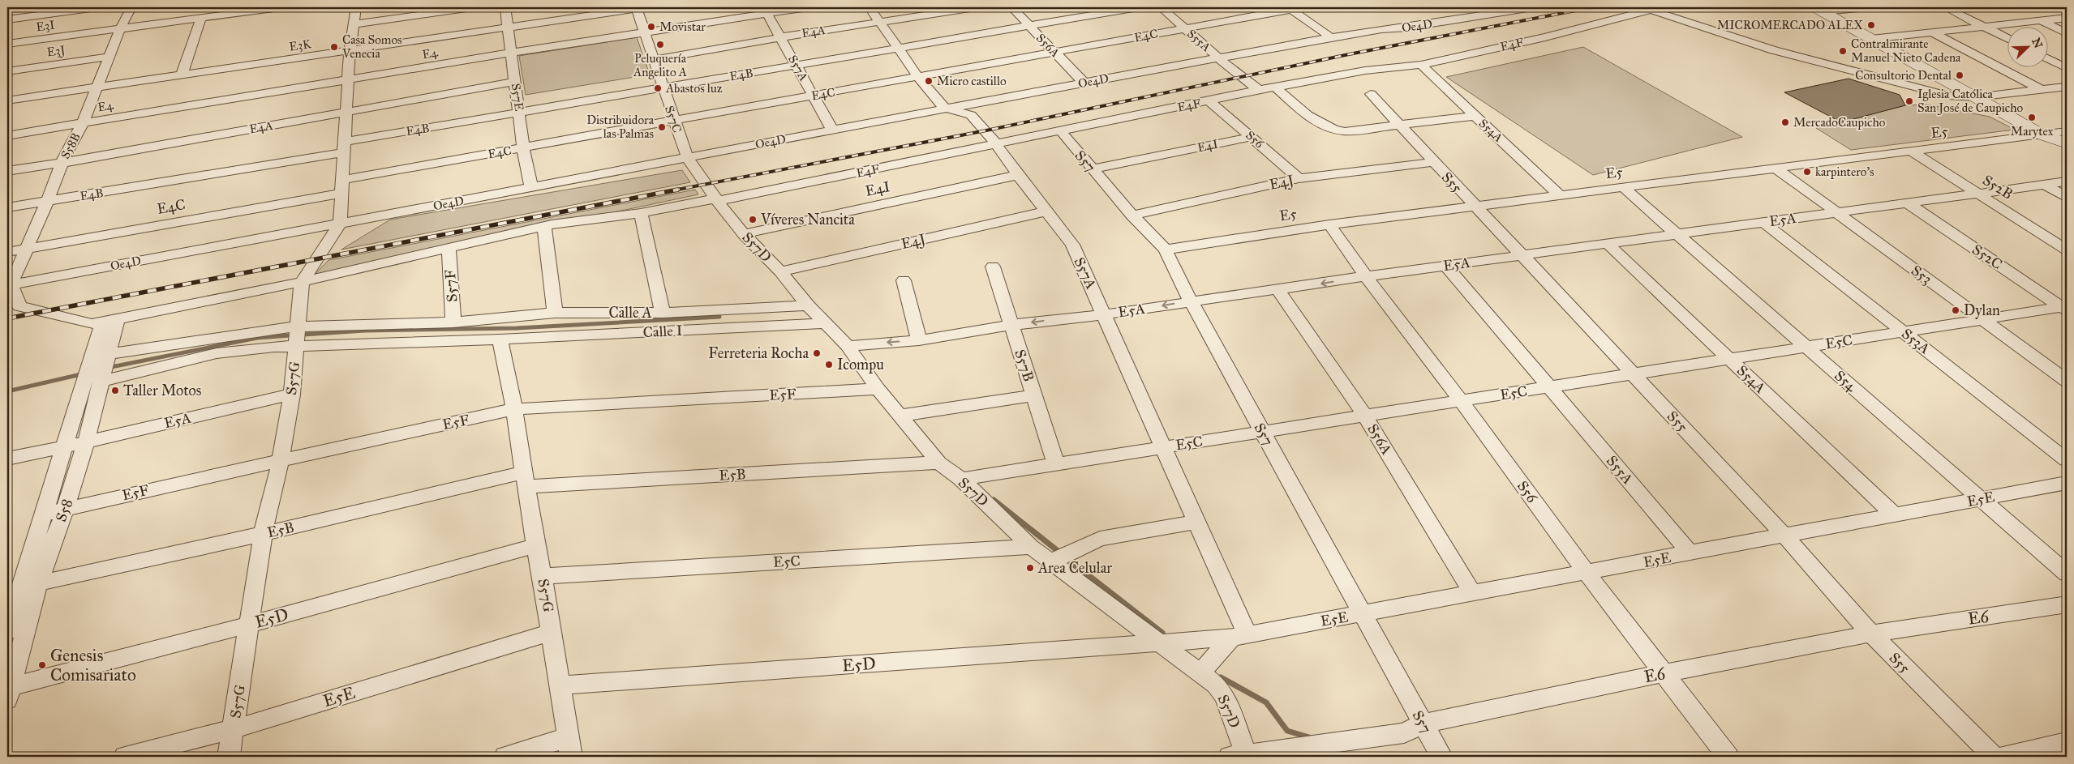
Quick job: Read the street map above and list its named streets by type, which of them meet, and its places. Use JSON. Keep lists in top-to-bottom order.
{
  "streets": {
    "street": [
      "E3I",
      "Oe4D",
      "E4A",
      "E4C",
      "S55A",
      "E4F",
      "E3K",
      "S56A",
      "E3J",
      "E4",
      "S57A",
      "E4B",
      "S57E",
      "S57C",
      "S54A",
      "E5",
      "S56",
      "S58B",
      "E4I",
      "S57",
      "E4J",
      "S55",
      "S52B",
      "E5A",
      "S57D",
      "S52C",
      "S53",
      "S57F",
      "Calle A",
      "Calle I",
      "S53A",
      "E5C",
      "S57B",
      "S57G",
      "S54",
      "E5F",
      "E5B",
      "E5E",
      "S58",
      "E6",
      "E5D"
    ]
  },
  "crossings": [
    ["E3I", "S58B"],
    ["Oe4D", "S55A"],
    ["Oe4D", "S56A"],
    ["Oe4D", "S57A"],
    ["Oe4D", "S57E"],
    ["Oe4D", "S57C"],
    ["Oe4D", "S58B"],
    ["Oe4D", "S57G"],
    ["E4A", "S57A"],
    ["E4A", "S57E"],
    ["E4A", "S57C"],
    ["E4A", "S58B"],
    ["E4C", "S55A"],
    ["E4C", "S56A"],
    ["E4C", "S57A"],
    ["E4C", "S57E"],
    ["E4C", "S57C"],
    ["E4C", "S58B"],
    ["S55A", "E4F"],
    ["S55A", "E5A"],
    ["S55A", "E5C"],
    ["S55A", "E5E"],
    ["E4F", "S57A"],
    ["E4F", "S57C"],
    ["E4F", "S54A"],
    ["E4F", "S56"],
    ["E4F", "S57"],
    ["E4F", "S57D"],
    ["E4F", "S57F"],
    ["E4F", "S57G"],
    ["E4F", "S58"],
    ["E3K", "S57E"],
    ["E3K", "S57C"],
    ["E3K", "S58B"],
    ["S56A", "E4B"],
    ["S56A", "E5A"],
    ["S56A", "E5C"],
    ["S56A", "E5E"],
    ["E3J", "S58B"],
    ["E4", "S57A"],
    ["E4", "S57E"],
    ["E4", "S57C"],
    ["E4", "S58B"],
    ["S57A", "E4B"],
    ["S57A", "E4I"],
    ["S57A", "E4J"],
    ["S57A", "E5A"],
    ["S57A", "E5C"],
    ["E4B", "S57E"],
    ["E4B", "S57C"],
    ["E4B", "S58B"],
    ["S57C", "S57D"],
    ["S54A", "E5"],
    ["S54A", "E5A"],
    ["S54A", "E5C"],
    ["S54A", "E5E"],
    ["E5", "S56"],
    ["E5", "S57"],
    ["E5", "S55"],
    ["E5", "S52B"],
    ["E5", "S53"],
    ["E5", "S54"],
    ["S56", "E4I"],
    ["S56", "E4J"],
    ["S56", "E5A"],
    ["S56", "E5C"],
    ["S56", "E5E"],
    ["S56", "E6"],
    ["E4I", "S57"],
    ["E4I", "S57D"],
    ["S57", "E4J"],
    ["S57", "E5A"],
    ["S57", "E5C"],
    ["S57", "E5E"],
    ["S57", "E6"],
    ["E4J", "S55"],
    ["E4J", "S57D"],
    ["S55", "E5A"],
    ["S55", "E5C"],
    ["S55", "E5E"],
    ["S55", "E6"],
    ["S52B", "E5A"],
    ["E5A", "S57D"],
    ["E5A", "S52C"],
    ["E5A", "S53"],
    ["E5A", "S53A"],
    ["E5A", "S57B"],
    ["E5A", "S57G"],
    ["E5A", "S54"],
    ["E5A", "S58"],
    ["S57D", "Calle A"],
    ["S57D", "Calle I"],
    ["S57D", "E5C"],
    ["S57D", "E5F"],
    ["S57D", "E5B"],
    ["S57D", "E5E"],
    ["S57D", "E6"],
    ["S57D", "E5D"],
    ["S52C", "E5C"],
    ["S53", "E5C"],
    ["S57F", "Calle A"],
    ["Calle A", "S57G"],
    ["Calle A", "S58"],
    ["Calle I", "S57G"],
    ["Calle I", "S58"],
    ["S53A", "E5C"],
    ["E5C", "S57B"],
    ["E5C", "S57G"],
    ["E5C", "S54"],
    ["S57G", "E5F"],
    ["S57G", "E5B"],
    ["S57G", "E5E"],
    ["S57G", "E5D"],
    ["S54", "E5E"],
    ["E5F", "S58"],
    ["E5B", "S58"],
    ["E5E", "E5D"],
    ["S58", "E5D"]
  ],
  "places": [
    "MICROMERCADO ALEX",
    "Movistar",
    "Peluquería Angelito A",
    "Casa Somos Venecia",
    "Contralmirante Manuel Nieto Cadena",
    "Consultorio Dental",
    "Micro castillo",
    "Abastos luz",
    "Iglesia Católica San José de Caupicho",
    "Marytex",
    "MercadoCaupicho",
    "Distribuidora las Palmas",
    "karpintero's",
    "Víveres Nancita",
    "Dylan",
    "Ferreteria Rocha",
    "Icompu",
    "Taller Motos",
    "Area Celular",
    "Genesis Comisariato"
  ],
  "north": "top right"
}
